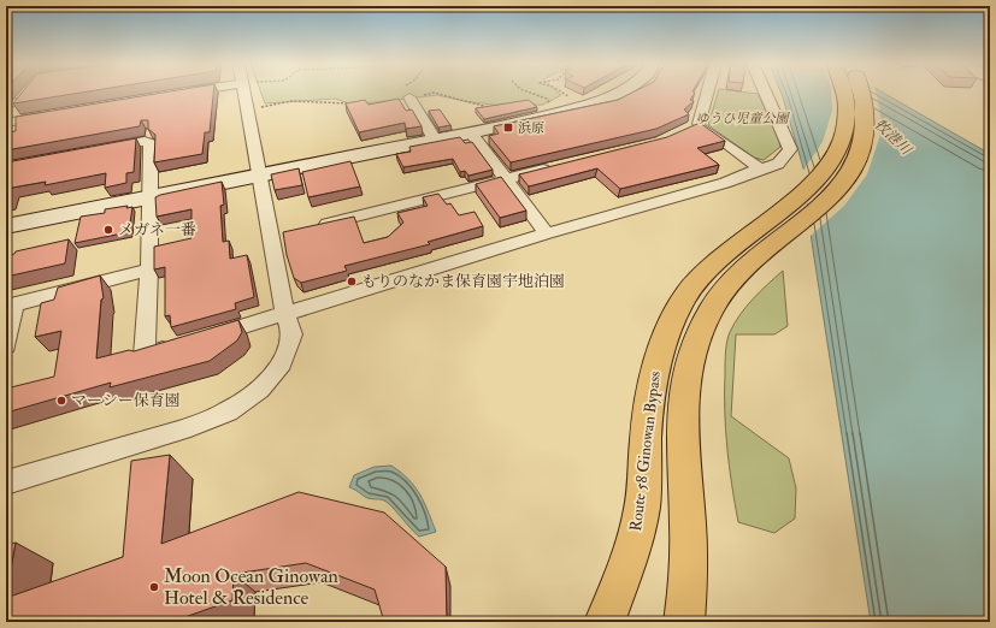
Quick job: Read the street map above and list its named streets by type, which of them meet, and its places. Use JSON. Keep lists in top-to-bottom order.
{
  "streets": {
    "highway": ["Route 58 Ginowan Bypass"]
  },
  "water": ["牧港川"],
  "parks": ["ゆうひ児童公園"],
  "places": {
    "transit": ["浜原"],
    "other": [
      "メガネ一番",
      "もりのなかま保育園宇地泊園",
      "マーシー保育園",
      "Moon Ocean Ginowan Hotel & Residence"
    ]
  }
}
